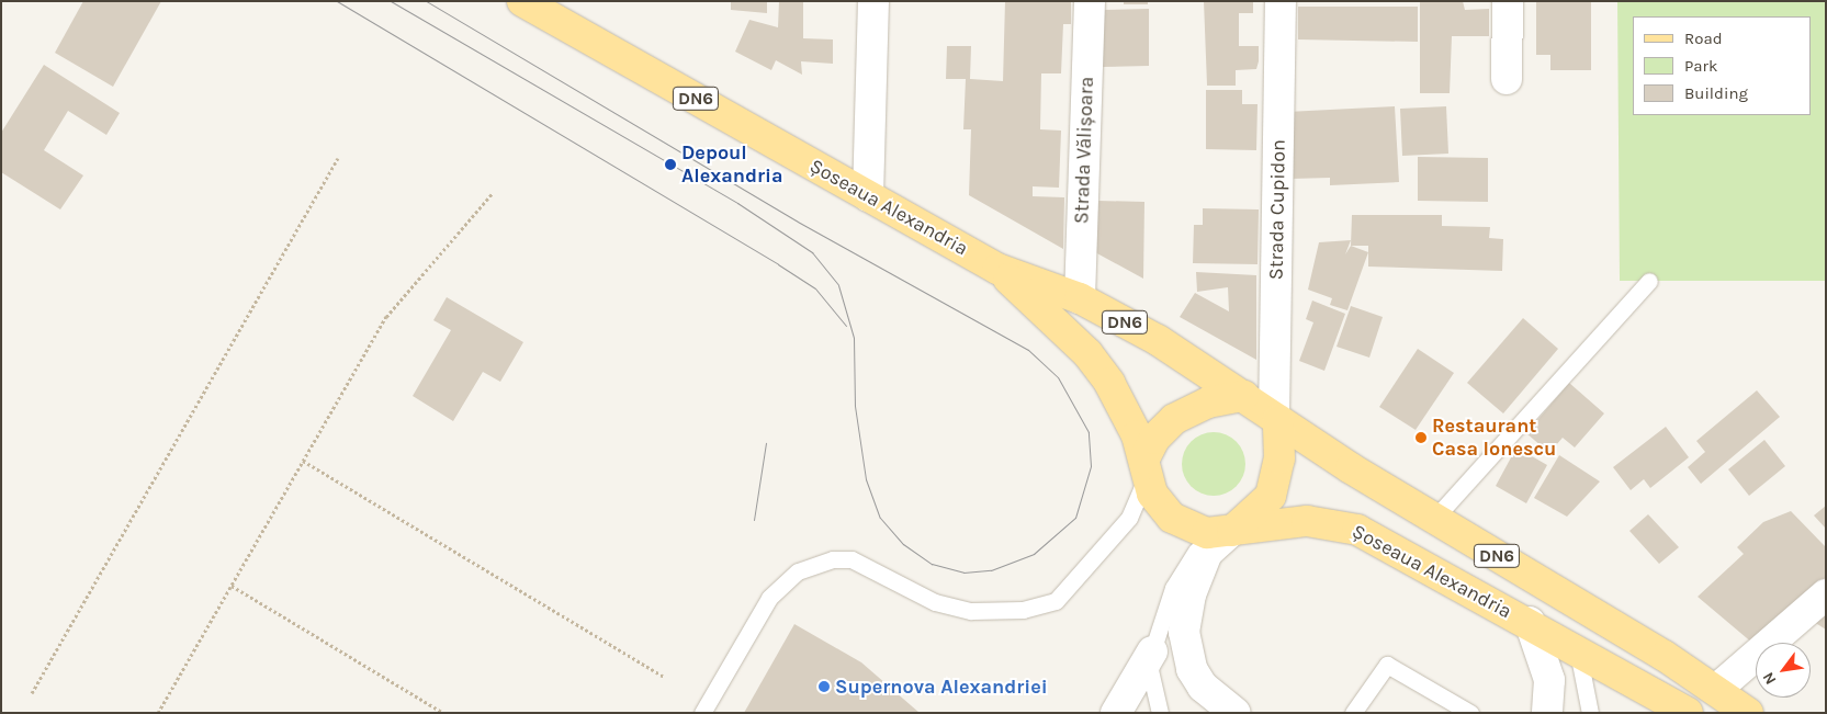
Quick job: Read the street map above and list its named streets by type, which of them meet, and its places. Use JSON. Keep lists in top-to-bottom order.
{
  "streets": {
    "main road": ["DN6", "Șoseaua Alexandria"],
    "street": ["Strada Vălișoara", "Strada Cupidon"]
  },
  "crossings": [
    ["Strada Vălișoara", "Șoseaua Alexandria"],
    ["Șoseaua Alexandria", "Strada Cupidon"]
  ],
  "places": ["Depoul Alexandria", "Restaurant Casa Ionescu", "Supernova Alexandriei"],
  "legend": ["Road", "Park", "Building"],
  "north": "bottom left"
}
